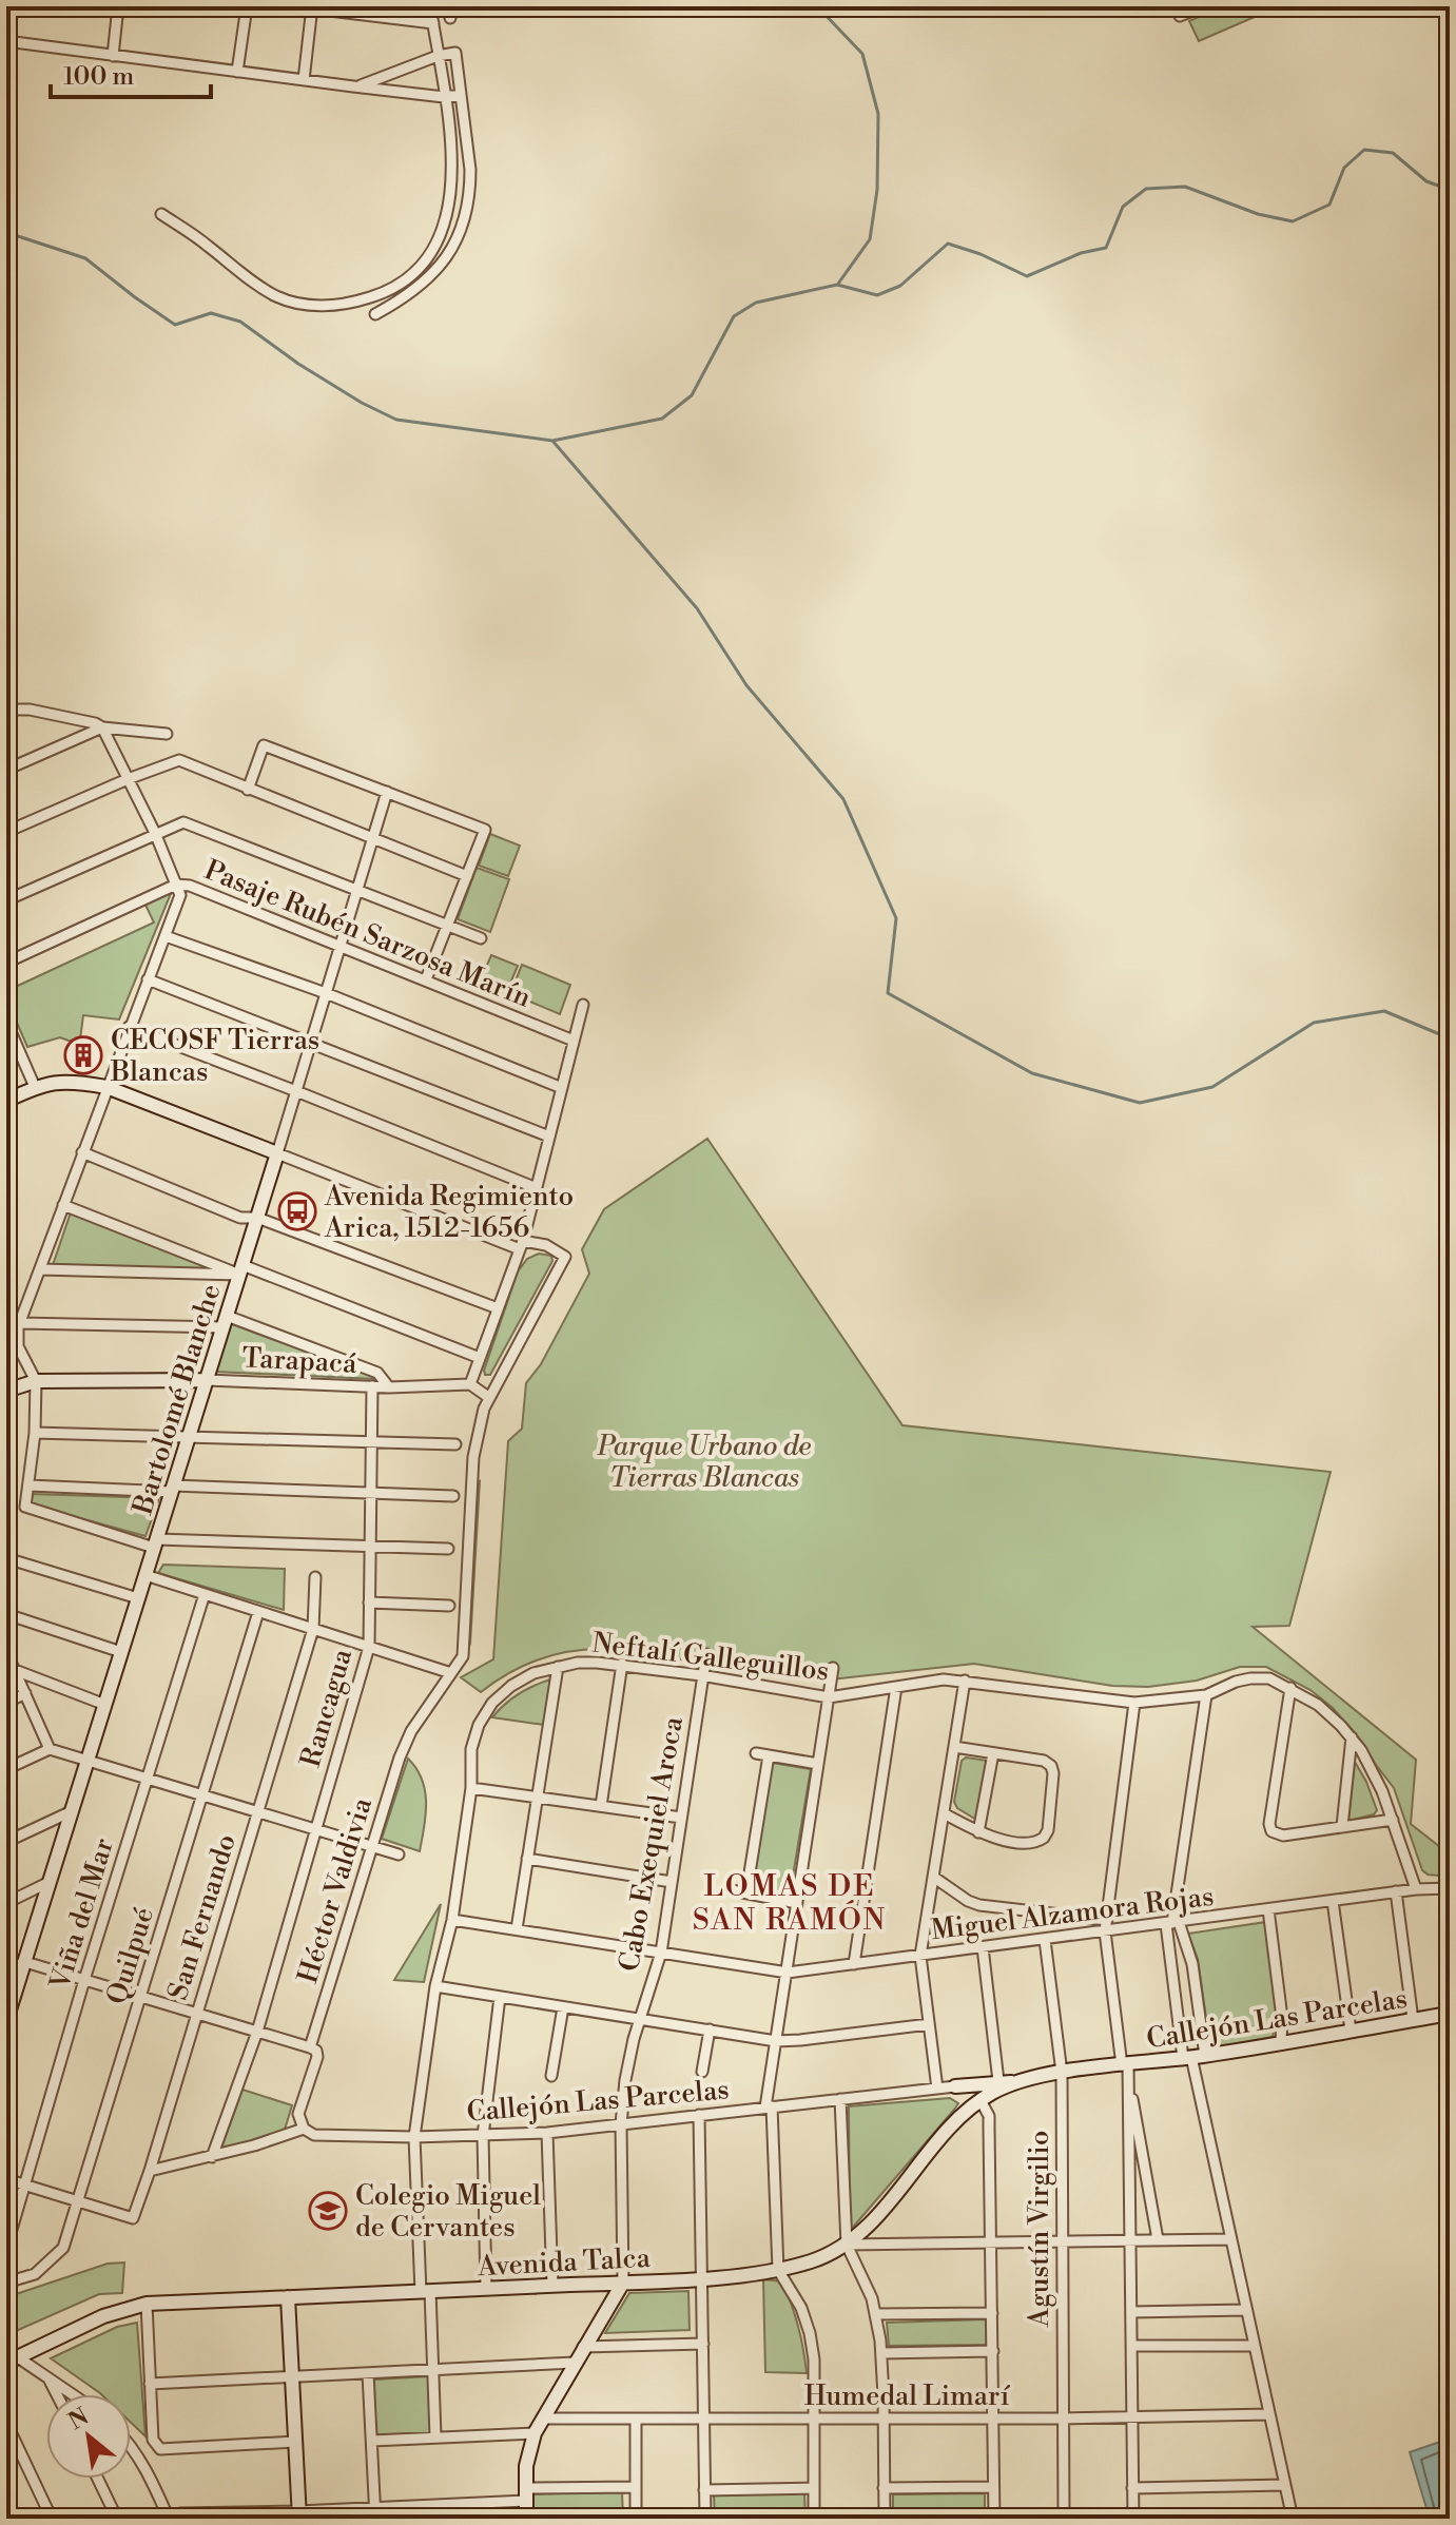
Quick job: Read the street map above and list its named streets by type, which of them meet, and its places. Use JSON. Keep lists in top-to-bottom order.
{
  "streets": {
    "street": [
      "Pasaje Rubén Sarzosa Marín",
      "Tarapacá",
      "Bartolomé Blanche",
      "Neftalí Galleguillos",
      "Rancagua",
      "Cabo Exequiel Aroca",
      "Héctor Valdivia",
      "Miguel Alzamora Rojas",
      "Viña del Mar",
      "San Fernando",
      "Quilpué",
      "Callejón Las Parcelas",
      "Agustín Virgilio",
      "Avenida Talca",
      "Humedal Limarí"
    ]
  },
  "crossings": [
    ["Pasaje Rubén Sarzosa Marín", "Bartolomé Blanche"],
    ["Tarapacá", "Bartolomé Blanche"],
    ["Tarapacá", "Rancagua"],
    ["Neftalí Galleguillos", "Cabo Exequiel Aroca"],
    ["Neftalí Galleguillos", "Miguel Alzamora Rojas"],
    ["Neftalí Galleguillos", "Callejón Las Parcelas"],
    ["Neftalí Galleguillos", "Avenida Talca"],
    ["Rancagua", "Callejón Las Parcelas"],
    ["Cabo Exequiel Aroca", "Miguel Alzamora Rojas"],
    ["Cabo Exequiel Aroca", "Callejón Las Parcelas"],
    ["Cabo Exequiel Aroca", "Avenida Talca"],
    ["Héctor Valdivia", "Callejón Las Parcelas"],
    ["Miguel Alzamora Rojas", "Agustín Virgilio"],
    ["San Fernando", "Quilpué"],
    ["San Fernando", "Callejón Las Parcelas"],
    ["Callejón Las Parcelas", "Agustín Virgilio"],
    ["Callejón Las Parcelas", "Avenida Talca"],
    ["Agustín Virgilio", "Avenida Talca"],
    ["Agustín Virgilio", "Humedal Limarí"]
  ],
  "districts": ["LOMAS DE SAN RAMÓN"],
  "parks": ["Parque Urbano de Tierras Blancas"],
  "places": {
    "building": ["CECOSF Tierras Blancas"],
    "bus stop": ["Avenida Regimiento Arica, 1512-1656"],
    "school or university": ["Colegio Miguel de Cervantes"]
  },
  "scale_bar": "100 m",
  "north": "top left"
}
